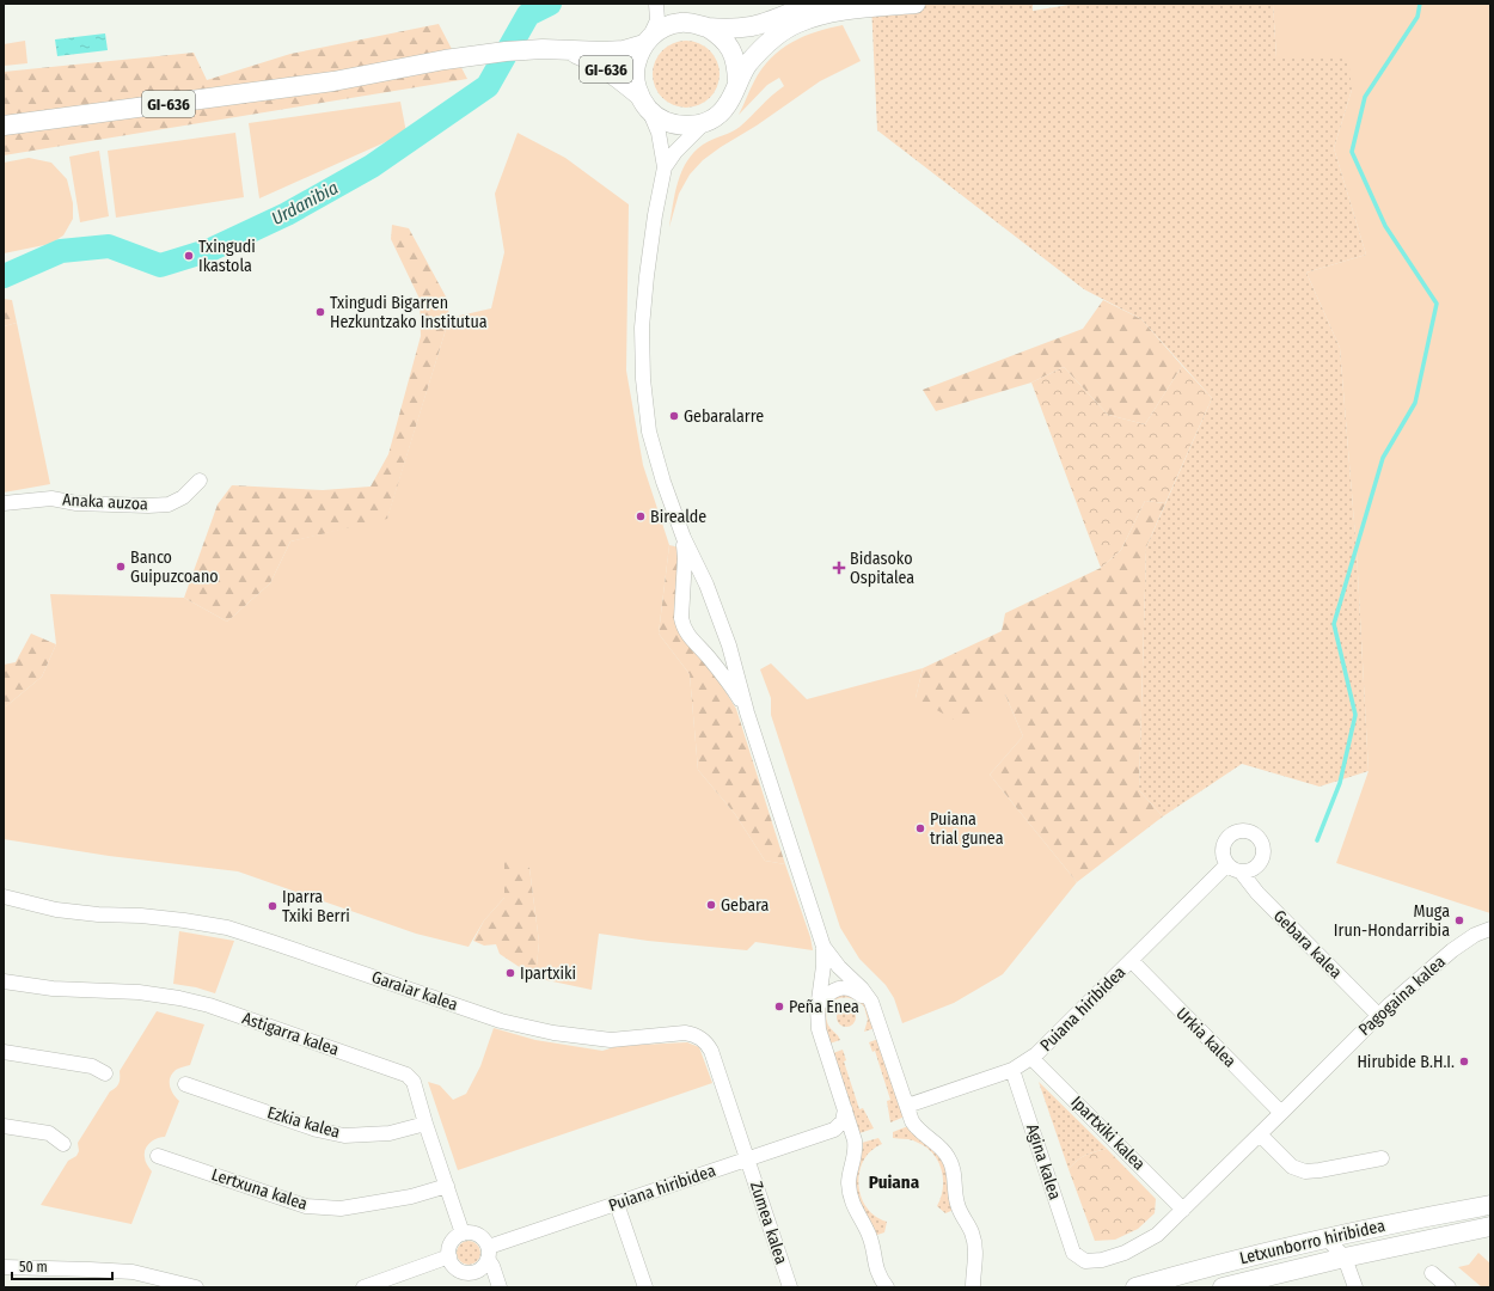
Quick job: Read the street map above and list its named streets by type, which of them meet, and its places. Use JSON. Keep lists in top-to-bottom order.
{
  "streets": {
    "main road": ["GI-636", "Letxunborro hiribidea"],
    "street": [
      "Anaka auzoa",
      "Gebara kalea",
      "Garaiar kalea",
      "Pagogaina kalea",
      "Puiana hiribidea",
      "Astigarra kalea",
      "Urkia kalea",
      "Ezkia kalea",
      "Ipartxiki kalea",
      "Agina kalea",
      "Lertxuna kalea",
      "Zumea kalea"
    ]
  },
  "crossings": [
    ["Gebara kalea", "Pagogaina kalea"],
    ["Gebara kalea", "Puiana hiribidea"],
    ["Garaiar kalea", "Puiana hiribidea"],
    ["Garaiar kalea", "Zumea kalea"],
    ["Pagogaina kalea", "Urkia kalea"],
    ["Pagogaina kalea", "Ipartxiki kalea"],
    ["Pagogaina kalea", "Agina kalea"],
    ["Puiana hiribidea", "Astigarra kalea"],
    ["Puiana hiribidea", "Urkia kalea"],
    ["Puiana hiribidea", "Ipartxiki kalea"],
    ["Puiana hiribidea", "Agina kalea"],
    ["Puiana hiribidea", "Zumea kalea"],
    ["Astigarra kalea", "Ezkia kalea"],
    ["Astigarra kalea", "Lertxuna kalea"]
  ],
  "districts": ["Puiana"],
  "water": ["Urdanibia"],
  "places": {
    "other": [
      "Txingudi Ikastola",
      "Txingudi Bigarren Hezkuntzako Institutua",
      "Gebaralarre",
      "Birealde",
      "Banco Guipuzcoano",
      "Puiana trial gunea",
      "Gebara",
      "Iparra Txiki Berri",
      "Muga Irun-Hondarribia",
      "Ipartxiki",
      "Peña Enea",
      "Hirubide B.H.I."
    ],
    "health": ["Bidasoko Ospitalea"]
  },
  "scale_bar": "50 m"
}
